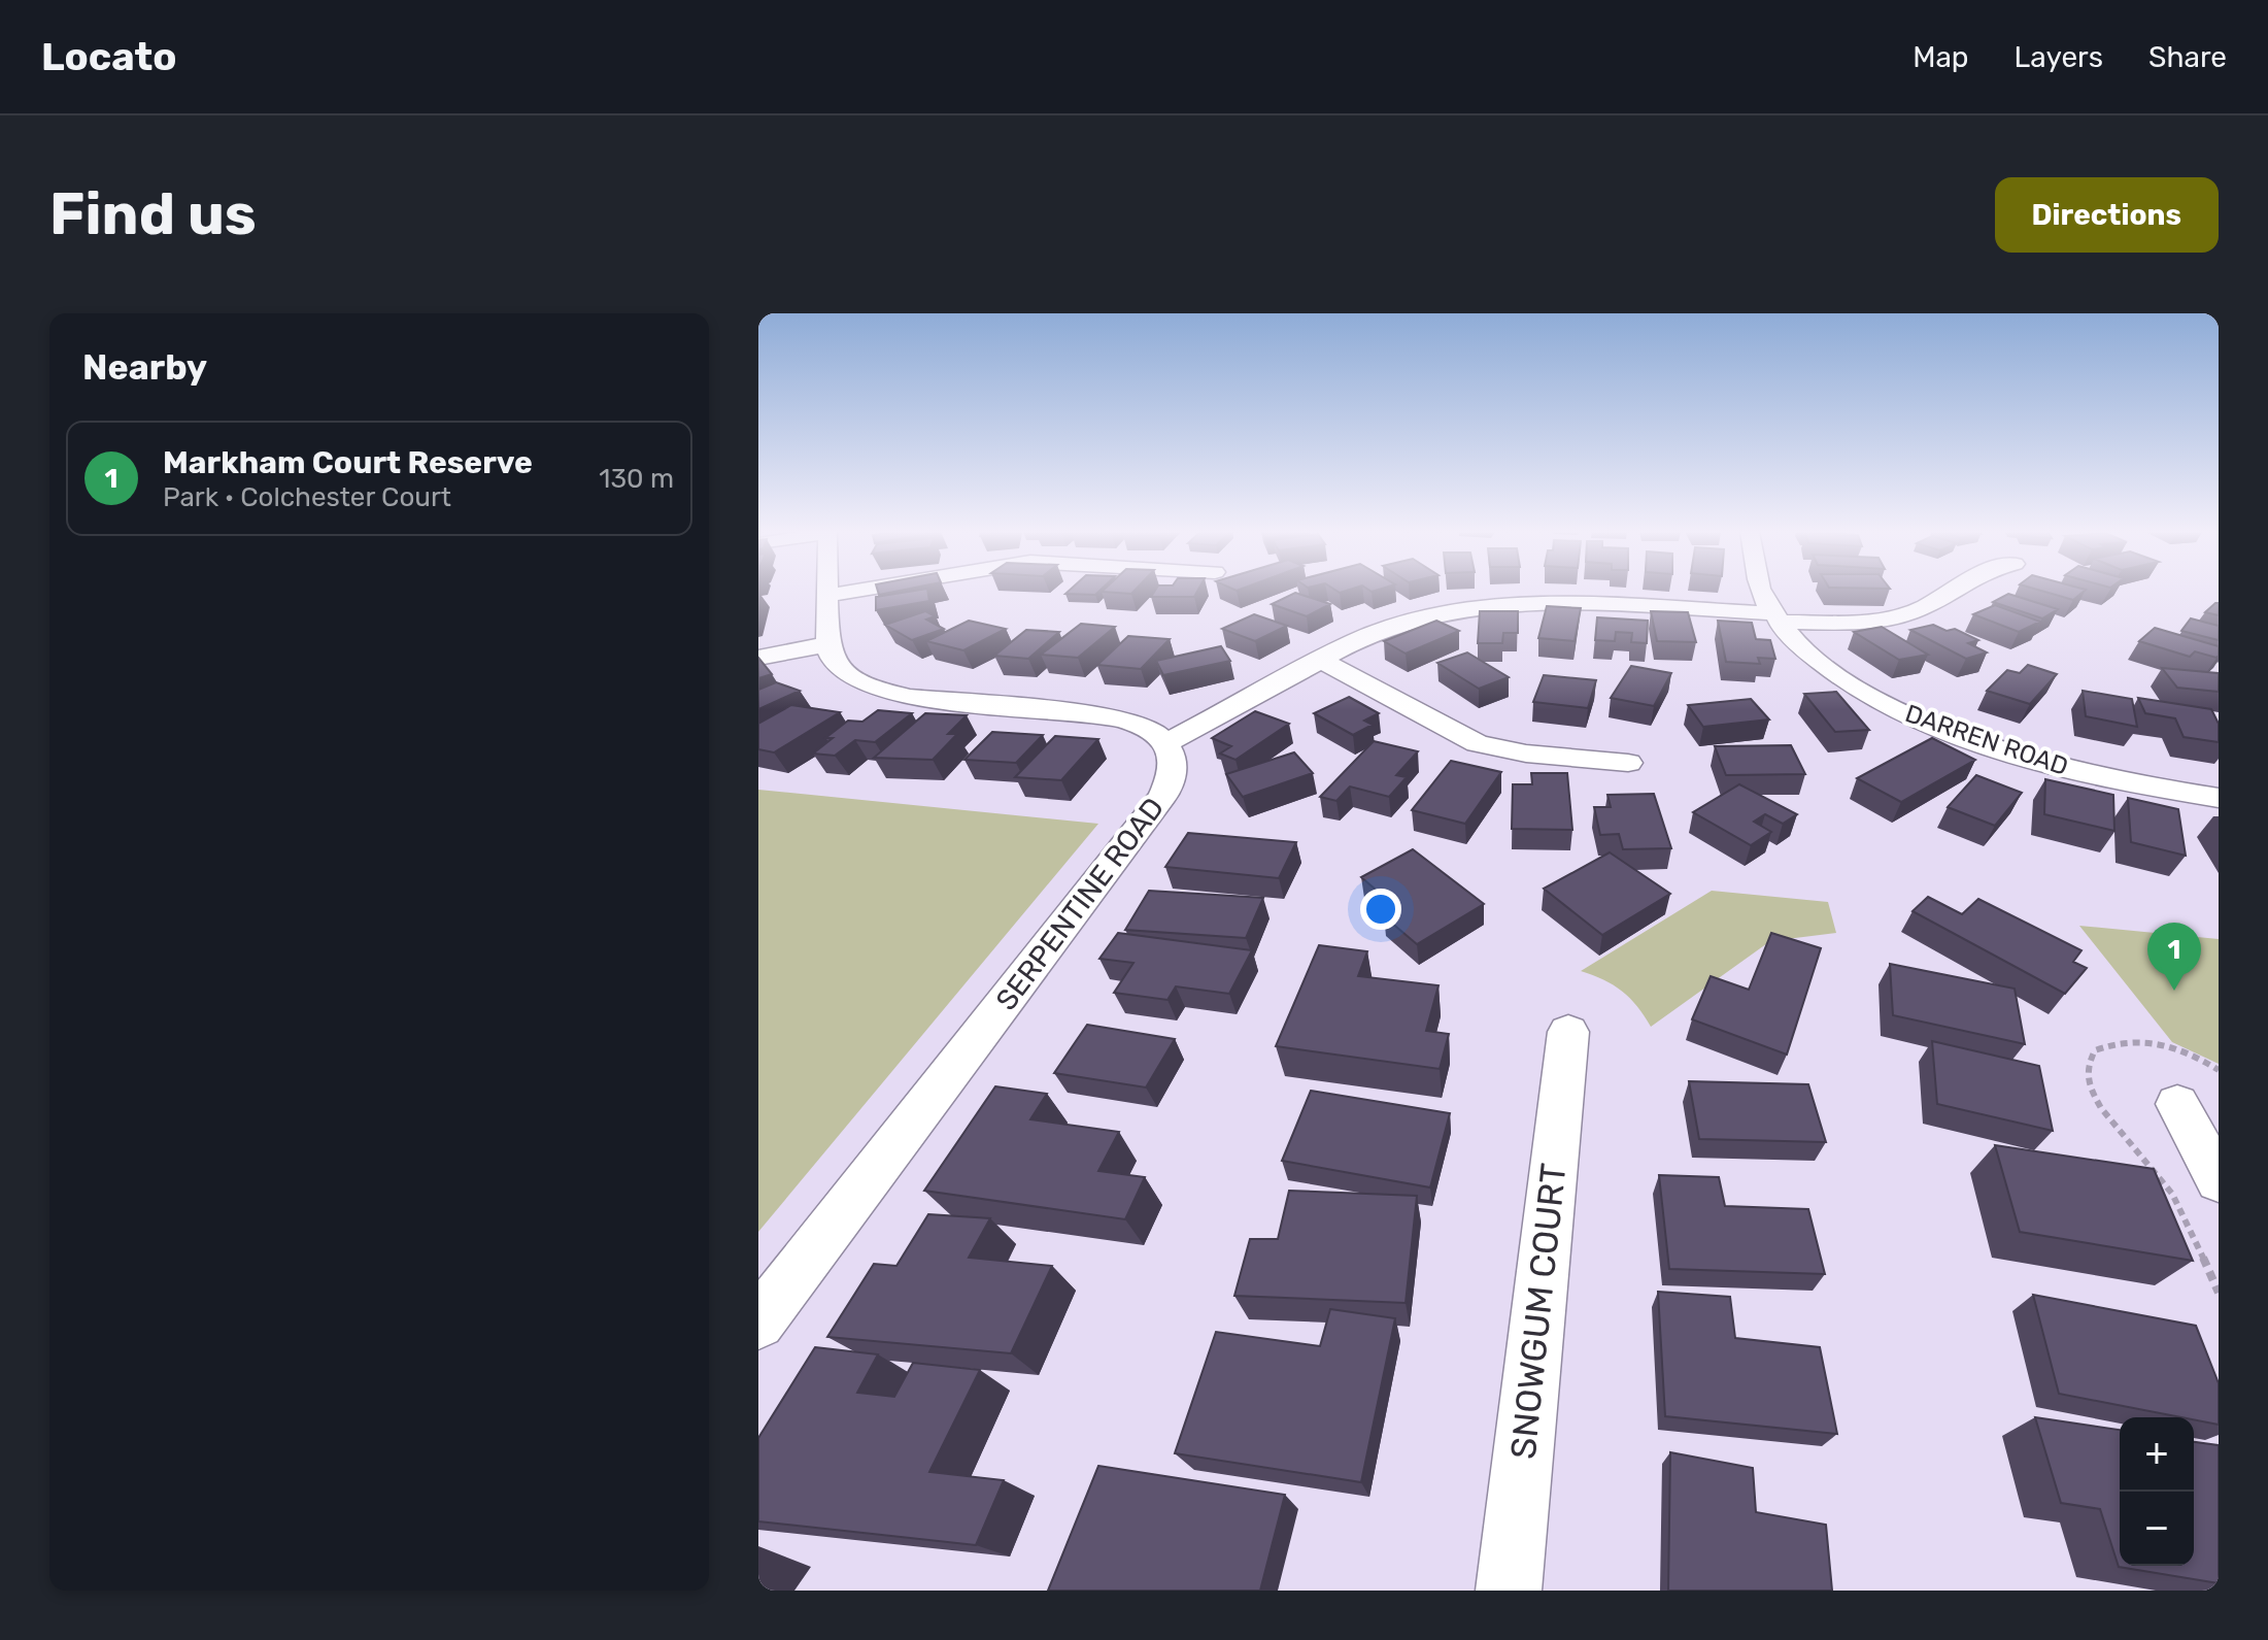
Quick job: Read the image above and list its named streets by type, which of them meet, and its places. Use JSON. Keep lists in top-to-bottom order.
{
  "streets": {
    "street": ["DARREN ROAD", "SERPENTINE ROAD", "SNOWGUM COURT"]
  },
  "page": {
    "header": "Locato",
    "nav": ["Map", "Layers", "Share"],
    "buttons": "Directions",
    "title": "Find us",
    "heading": "Nearby",
    "list": [
      {
        "mark": "1",
        "name": "Markham Court Reserve",
        "note": "Park · Colchester Court",
        "value": "130 m"
      }
    ],
    "pins": "1",
    "map_buttons": ["+", "−"]
  }
}
